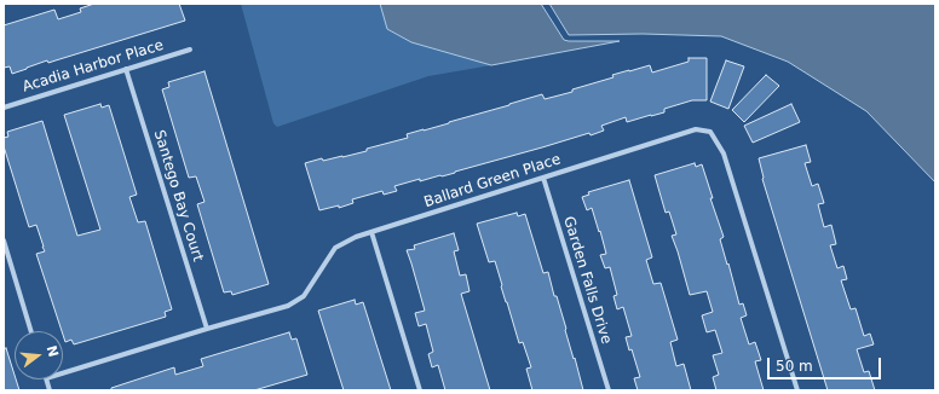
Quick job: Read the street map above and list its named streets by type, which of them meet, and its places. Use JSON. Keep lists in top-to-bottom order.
{
  "streets": {
    "street": [
      "Acadia Harbor Place",
      "Ballard Green Place",
      "Santego Bay Court",
      "Garden Falls Drive"
    ]
  },
  "crossings": [
    ["Acadia Harbor Place", "Santego Bay Court"],
    ["Ballard Green Place", "Santego Bay Court"],
    ["Ballard Green Place", "Garden Falls Drive"]
  ],
  "scale_bar": "50 m",
  "north": "right"
}
